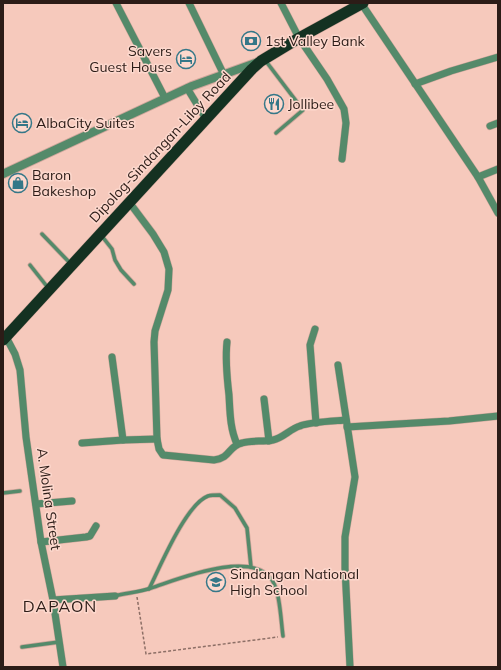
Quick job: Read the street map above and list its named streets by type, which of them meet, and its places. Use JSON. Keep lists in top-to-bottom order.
{
  "streets": {
    "highway": ["Dipolog-Sindangan-Liloy Road"],
    "street": ["A. Molina Street"]
  },
  "crossings": [
    ["Dipolog-Sindangan-Liloy Road", "A. Molina Street"]
  ],
  "districts": ["DAPAON"],
  "places": {
    "bank": ["1st Valley Bank"],
    "hotel": ["Savers Guest House", "AlbaCity Suites"],
    "restaurant": ["Jollibee"],
    "shop": ["Baron Bakeshop"],
    "school or university": ["Sindangan National High School"]
  }
}
